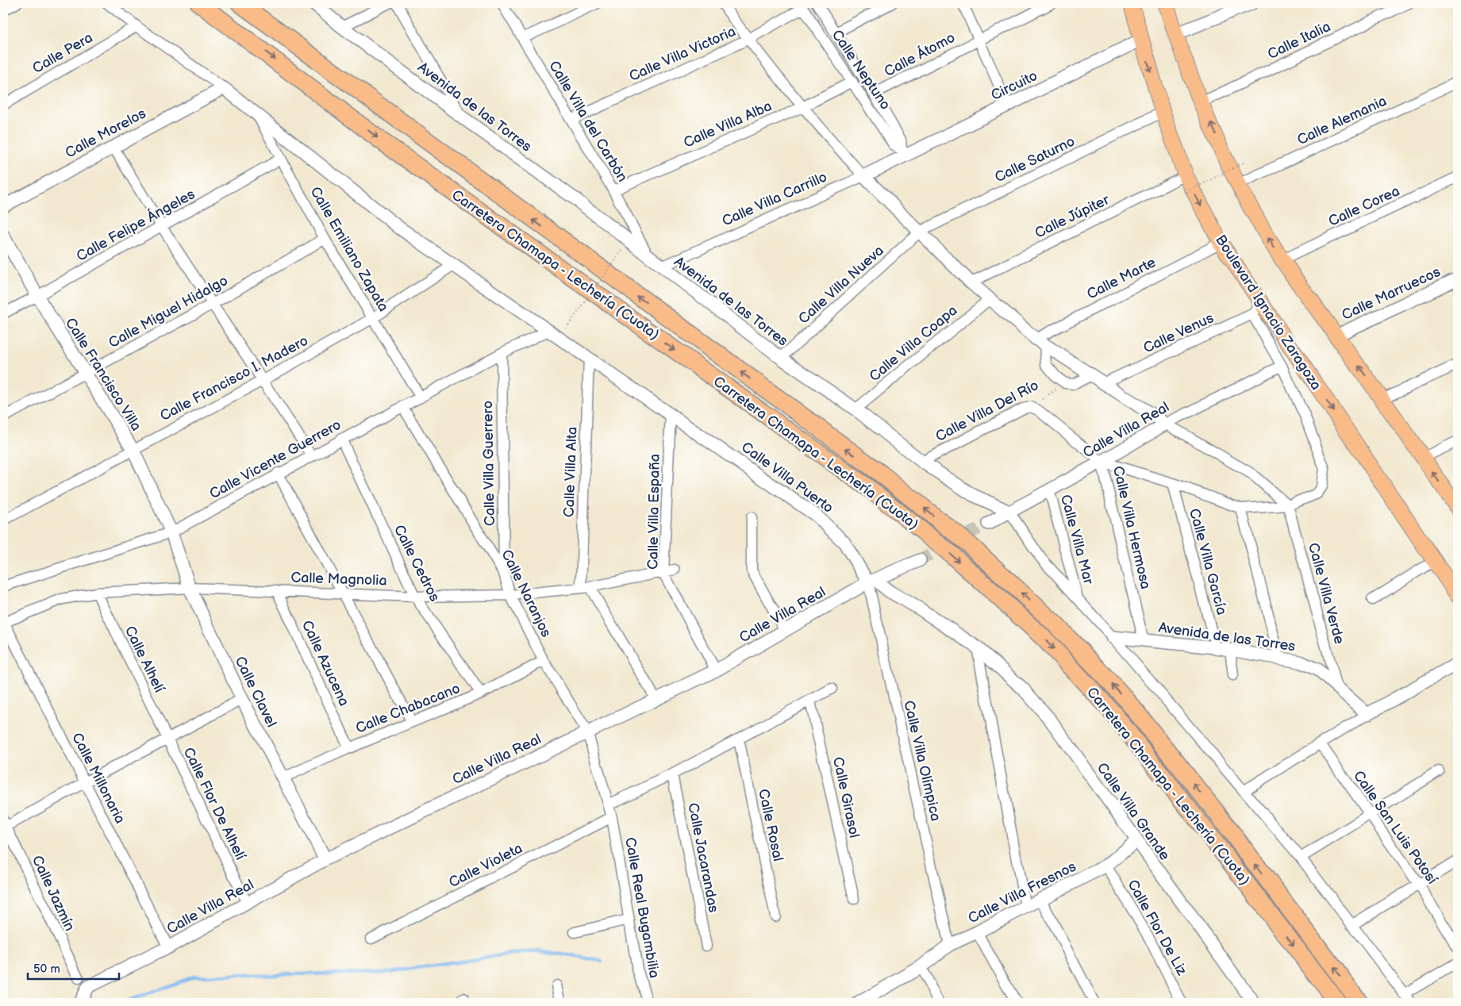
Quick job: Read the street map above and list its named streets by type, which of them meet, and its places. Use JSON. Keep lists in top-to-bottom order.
{
  "streets": {
    "highway": ["Carretera Chamapa - Lechería (Cuota)"],
    "main road": ["Boulevard Ignacio Zaragoza"],
    "street": [
      "Calle Italia",
      "Calle Pera",
      "Calle Villa Victoria",
      "Calle Átomo",
      "Calle Neptuno",
      "Circuito",
      "Avenida de las Torres",
      "Calle Alemania",
      "Calle Villa del Carbón",
      "Calle Villa Alba",
      "Calle Morelos",
      "Calle Saturno",
      "Calle Villa Carrillo",
      "Calle Corea",
      "Calle Júpiter",
      "Calle Felipe Ángeles",
      "Calle Emiliano Zapata",
      "Calle Marte",
      "Calle Villa Nueva",
      "Calle Marruecos",
      "Calle Miguel Hidalgo",
      "Calle Venus",
      "Calle Villa Coapa",
      "Calle Francisco Villa",
      "Calle Francisco I. Madero",
      "Calle Villa Del Río",
      "Calle Villa Real",
      "Calle Vicente Guerrero",
      "Calle Villa Guerrero",
      "Calle Villa Alta",
      "Calle Villa Puerto",
      "Calle Villa España",
      "Calle Villa Hermosa",
      "Calle Villa Mar",
      "Calle Villa García",
      "Calle Cedros",
      "Calle Magnolia",
      "Calle Naranjos",
      "Calle Villa Verde",
      "Calle Alhelí",
      "Calle Azucena",
      "Calle Clavel",
      "Calle Chabacano",
      "Calle Villa Olímpica",
      "Calle Millonaria",
      "Calle Girasol",
      "Calle Flor De Alhelí",
      "Calle Villa Grande",
      "Calle Rosal",
      "Calle San Luis Potosí",
      "Calle Jacarandas",
      "Calle Violeta",
      "Calle Villa Fresnos",
      "Calle Jazmín",
      "Calle Real Bugambilia",
      "Calle Flor De Liz"
    ]
  },
  "crossings": [
    ["Calle Villa Victoria", "Calle Neptuno"],
    ["Calle Villa Victoria", "Calle Villa del Carbón"],
    ["Calle Átomo", "Calle Neptuno"],
    ["Calle Neptuno", "Circuito"],
    ["Calle Neptuno", "Calle Villa Alba"],
    ["Calle Neptuno", "Calle Villa Carrillo"],
    ["Circuito", "Calle Villa Carrillo"],
    ["Circuito", "Boulevard Ignacio Zaragoza"],
    ["Avenida de las Torres", "Calle Villa del Carbón"],
    ["Avenida de las Torres", "Calle Villa Carrillo"],
    ["Avenida de las Torres", "Calle Villa Nueva"],
    ["Avenida de las Torres", "Calle Villa Coapa"],
    ["Avenida de las Torres", "Calle Villa Del Río"],
    ["Avenida de las Torres", "Calle Villa Real"],
    ["Avenida de las Torres", "Calle Villa Hermosa"],
    ["Avenida de las Torres", "Calle Villa García"],
    ["Avenida de las Torres", "Calle Villa Verde"],
    ["Calle Villa del Carbón", "Calle Villa Alba"],
    ["Calle Saturno", "Calle Villa Nueva"],
    ["Calle Saturno", "Boulevard Ignacio Zaragoza"],
    ["Calle Júpiter", "Boulevard Ignacio Zaragoza"],
    ["Calle Felipe Ángeles", "Calle Emiliano Zapata"],
    ["Calle Felipe Ángeles", "Calle Francisco Villa"],
    ["Calle Emiliano Zapata", "Calle Miguel Hidalgo"],
    ["Calle Emiliano Zapata", "Calle Francisco I. Madero"],
    ["Calle Emiliano Zapata", "Calle Vicente Guerrero"],
    ["Calle Marte", "Boulevard Ignacio Zaragoza"],
    ["Calle Miguel Hidalgo", "Calle Francisco Villa"],
    ["Boulevard Ignacio Zaragoza", "Calle Venus"],
    ["Calle Francisco Villa", "Calle Francisco I. Madero"],
    ["Calle Francisco Villa", "Calle Vicente Guerrero"],
    ["Calle Francisco Villa", "Calle Clavel"],
    ["Calle Francisco I. Madero", "Calle Villa Puerto"],
    ["Calle Villa Del Río", "Calle Villa Hermosa"],
    ["Calle Villa Real", "Calle Villa Puerto"],
    ["Calle Villa Real", "Calle Villa España"],
    ["Calle Villa Real", "Calle Villa Hermosa"],
    ["Calle Villa Real", "Calle Villa Mar"],
    ["Calle Villa Real", "Calle Naranjos"],
    ["Calle Villa Real", "Calle Clavel"],
    ["Calle Villa Real", "Calle Villa Olímpica"],
    ["Calle Villa Real", "Calle Millonaria"],
    ["Calle Villa Real", "Calle Flor De Alhelí"],
    ["Calle Villa Real", "Calle Villa Grande"],
    ["Calle Vicente Guerrero", "Calle Villa Guerrero"],
    ["Calle Vicente Guerrero", "Calle Villa Puerto"],
    ["Calle Vicente Guerrero", "Calle Cedros"],
    ["Calle Vicente Guerrero", "Calle Naranjos"],
    ["Calle Vicente Guerrero", "Calle Clavel"],
    ["Calle Villa Guerrero", "Calle Naranjos"],
    ["Calle Villa Alta", "Calle Villa Puerto"],
    ["Calle Villa Alta", "Calle Magnolia"],
    ["Calle Villa Puerto", "Calle Villa España"],
    ["Calle Villa Puerto", "Calle Villa Olímpica"],
    ["Calle Villa Puerto", "Calle Villa Grande"],
    ["Calle Villa España", "Calle Magnolia"],
    ["Calle Cedros", "Calle Magnolia"],
    ["Calle Cedros", "Calle Chabacano"],
    ["Calle Magnolia", "Calle Naranjos"],
    ["Calle Magnolia", "Calle Alhelí"],
    ["Calle Magnolia", "Calle Azucena"],
    ["Calle Magnolia", "Calle Clavel"],
    ["Calle Magnolia", "Calle Millonaria"],
    ["Calle Naranjos", "Calle Chabacano"],
    ["Calle Naranjos", "Calle Real Bugambilia"],
    ["Calle Alhelí", "Calle Flor De Alhelí"],
    ["Calle Azucena", "Calle Chabacano"],
    ["Calle Clavel", "Calle Chabacano"],
    ["Calle Villa Olímpica", "Calle Villa Grande"],
    ["Calle Villa Olímpica", "Calle Villa Fresnos"],
    ["Calle Villa Grande", "Calle Villa Fresnos"],
    ["Calle Violeta", "Calle Real Bugambilia"],
    ["Calle Villa Fresnos", "Calle Flor De Liz"]
  ],
  "scale_bar": "50 m"
}
